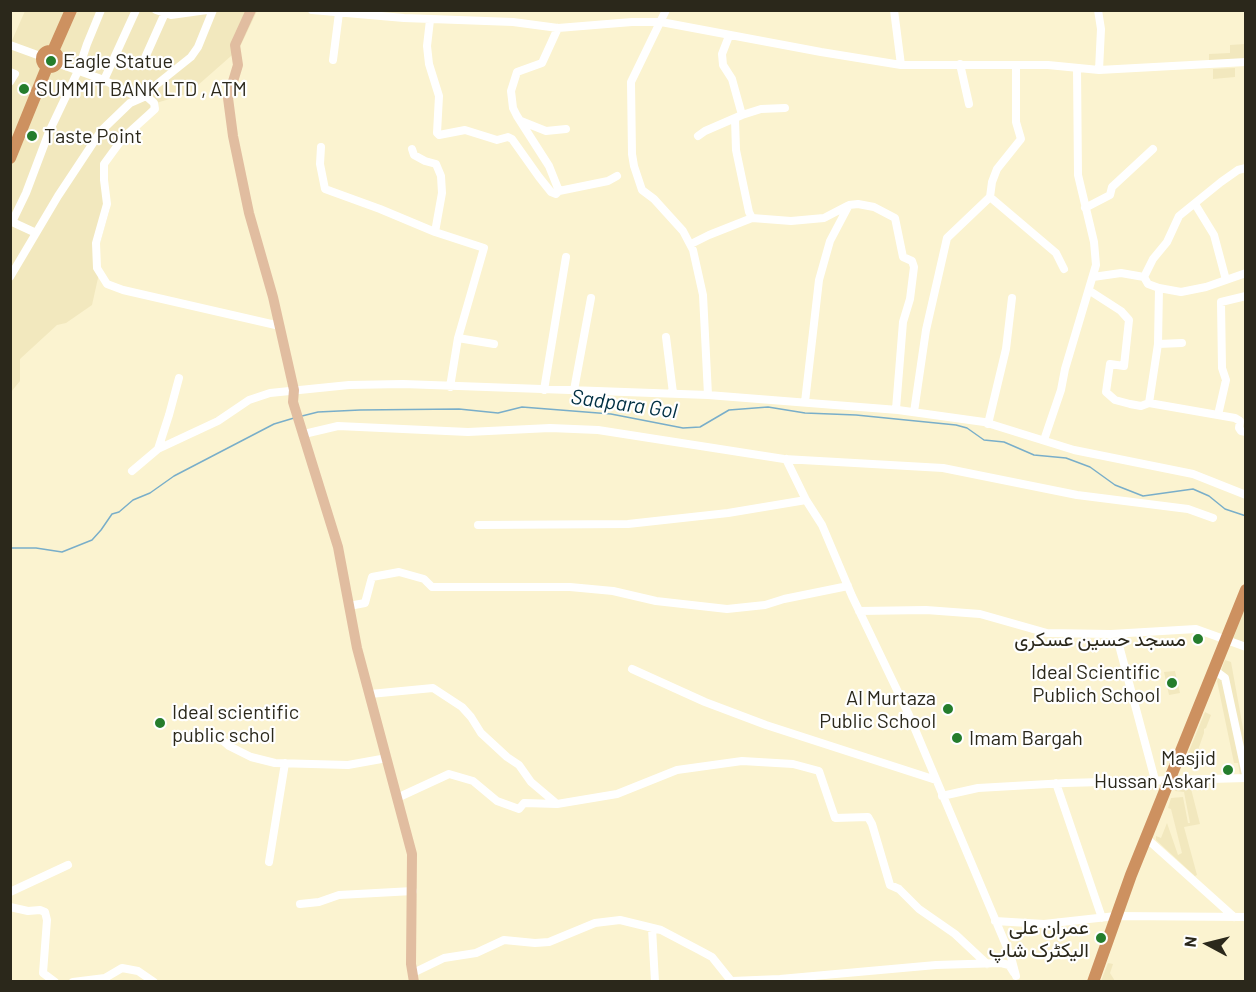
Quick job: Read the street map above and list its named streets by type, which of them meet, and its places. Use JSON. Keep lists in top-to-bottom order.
{
  "water": ["Sadpara Gol"],
  "places": [
    "Eagle Statue",
    "SUMMIT BANK LTD , ATM",
    "Taste Point",
    "مسجد حسین عسکری",
    "Ideal Scientific Publich School",
    "Al Murtaza Public School",
    "Ideal scientific public schol",
    "Imam Bargah",
    "Masjid Hussan Askari",
    "عمران علی الیکٹرک شاپ"
  ],
  "north": "left"
}
